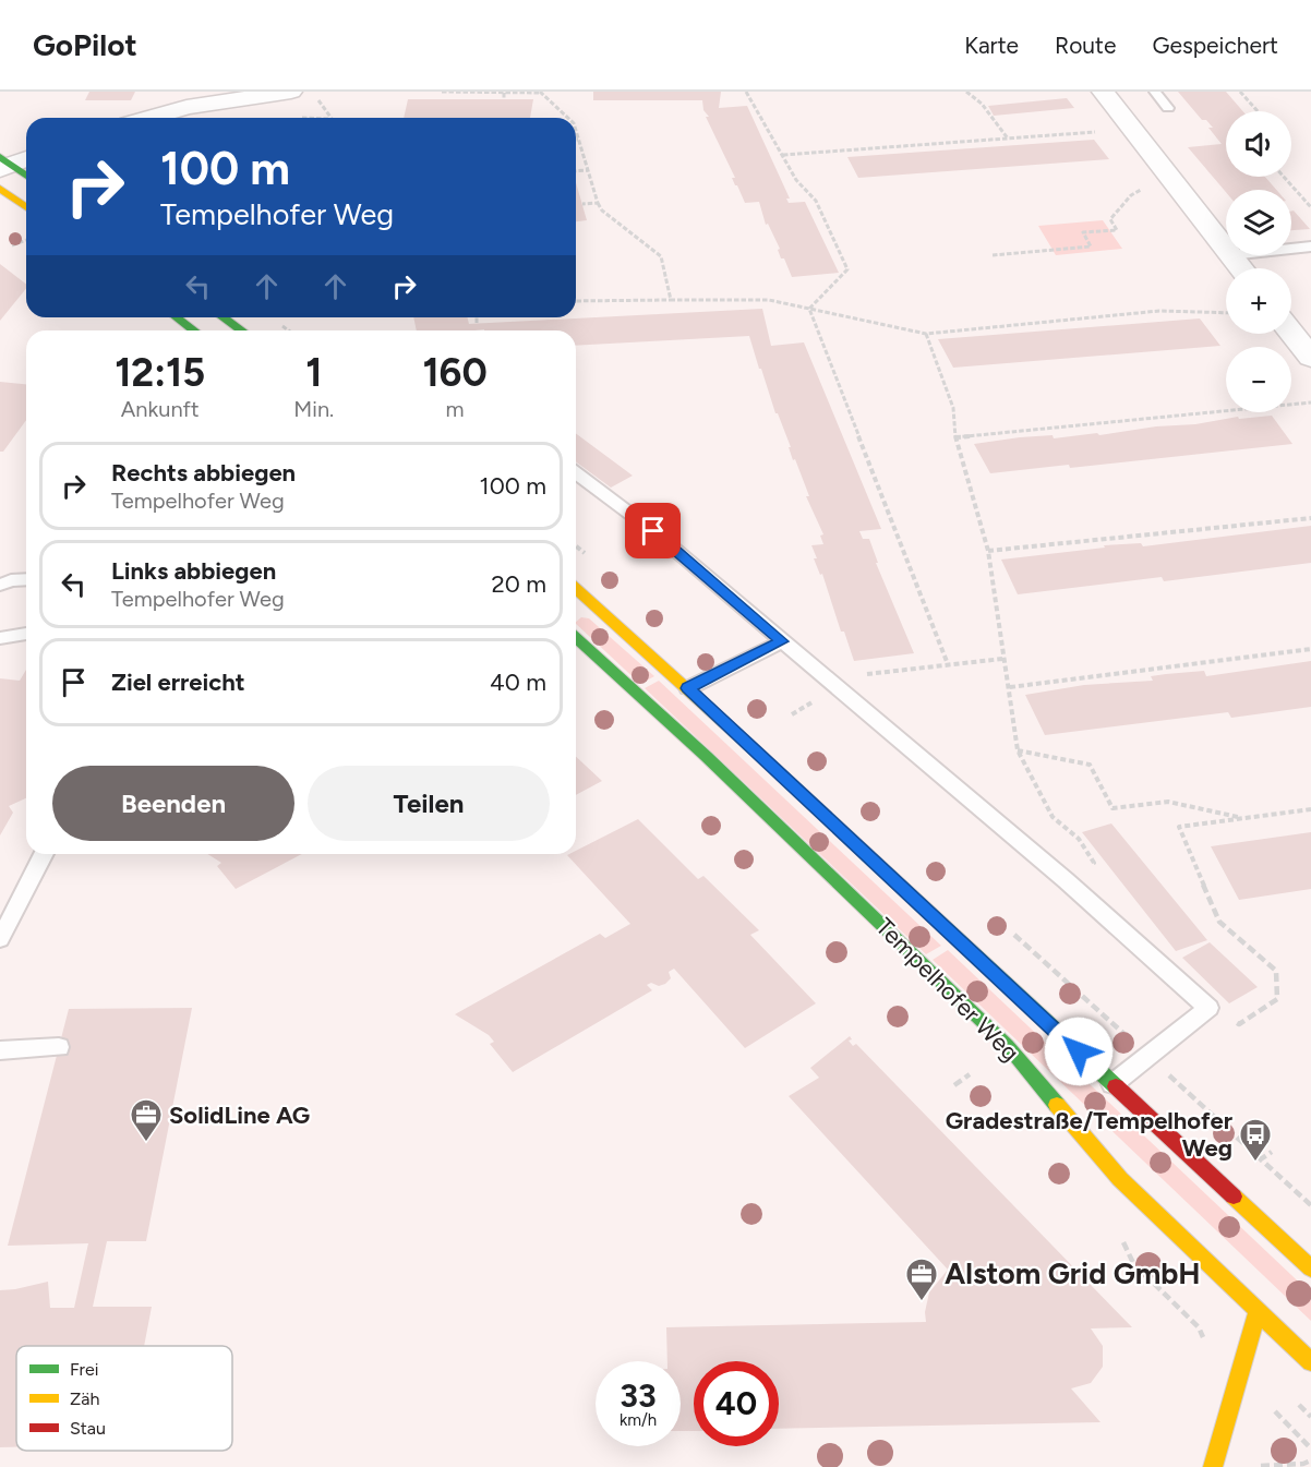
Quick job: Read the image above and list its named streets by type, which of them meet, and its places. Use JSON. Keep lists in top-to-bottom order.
{
  "streets": {
    "street": ["Tempelhofer Weg"]
  },
  "places": {
    "office": ["SolidLine AG", "Alstom Grid GmbH"],
    "bus stop": ["Gradestraße/Tempelhofer Weg"]
  },
  "legend": ["Frei", "Zäh", "Stau"],
  "page": {
    "header": "GoPilot",
    "nav": ["Karte", "Route", "Gespeichert"],
    "map_buttons": ["+", "−"],
    "turn": ["100 m", "Tempelhofer Weg"],
    "eta": [
      "12:15",
      "Ankunft",
      "1",
      "Min.",
      "160",
      "m"
    ],
    "list": [
      {
        "name": "Rechts abbiegen",
        "note": "Tempelhofer Weg",
        "value": "100 m"
      },
      {
        "name": "Links abbiegen",
        "note": "Tempelhofer Weg",
        "value": "20 m"
      },
      {
        "name": "Ziel erreicht",
        "value": "40 m"
      }
    ],
    "buttons": ["Beenden", "Teilen"],
    "speed": "33 km/h",
    "limit": "40"
  }
}
